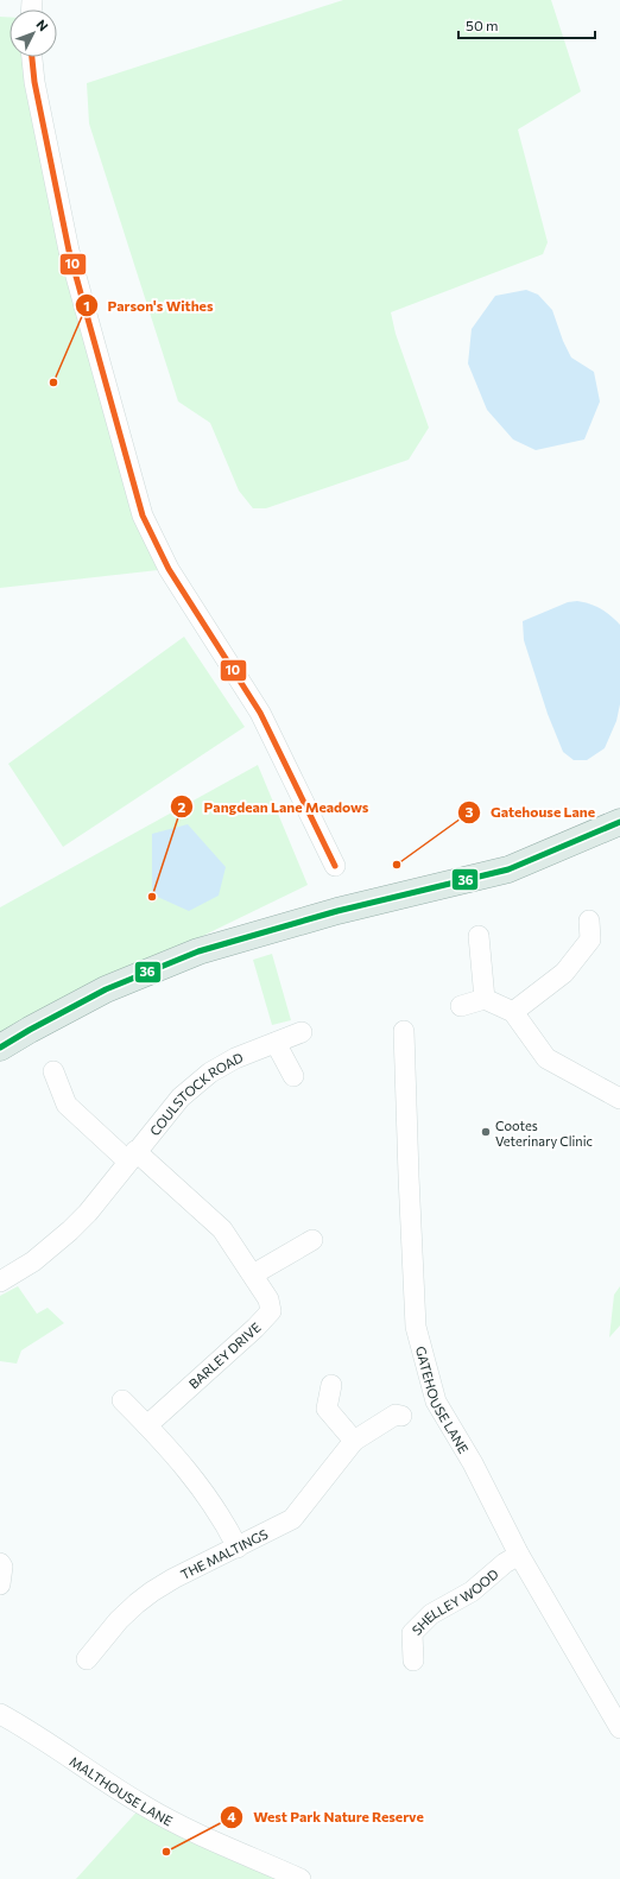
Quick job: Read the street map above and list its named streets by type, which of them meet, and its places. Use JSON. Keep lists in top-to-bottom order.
{
  "streets": {
    "street": [
      "COULSTOCK ROAD",
      "BARLEY DRIVE",
      "GATEHOUSE LANE",
      "THE MALTINGS",
      "SHELLEY WOOD",
      "MALTHOUSE LANE"
    ]
  },
  "crossings": [
    ["COULSTOCK ROAD", "BARLEY DRIVE"],
    ["GATEHOUSE LANE", "SHELLEY WOOD"]
  ],
  "places": [
    "Parson's Withes",
    "Gatehouse Lane",
    "Pangdean Lane Meadows",
    "Cootes Veterinary Clinic",
    "West Park Nature Reserve"
  ],
  "lines": ["transit line 10", "transit line 36"],
  "scale_bar": "50 m",
  "north": "top right"
}
